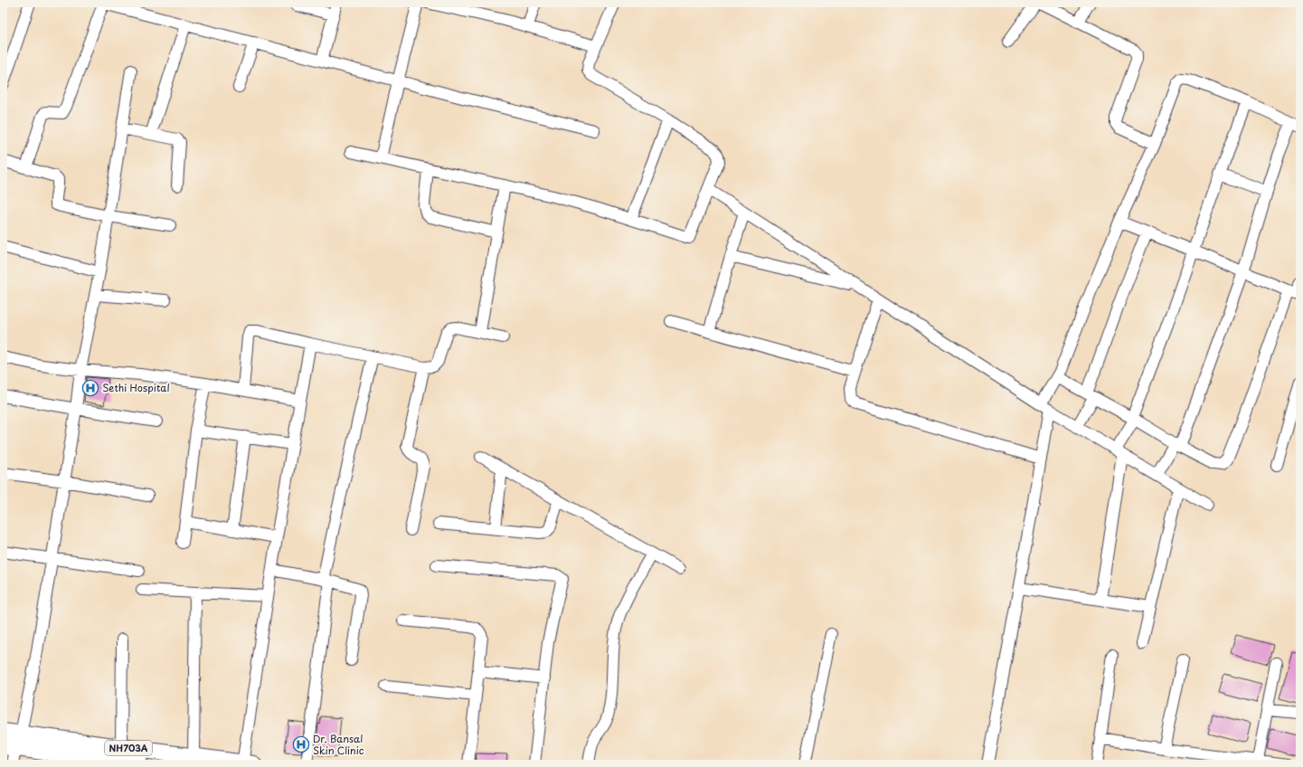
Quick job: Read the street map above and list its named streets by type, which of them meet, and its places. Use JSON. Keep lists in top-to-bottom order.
{
  "streets": {
    "highway": ["NH703A"]
  },
  "places": {
    "hospital": ["Sethi Hospital", "Dr. Bansal Skin Clinic"]
  }
}
